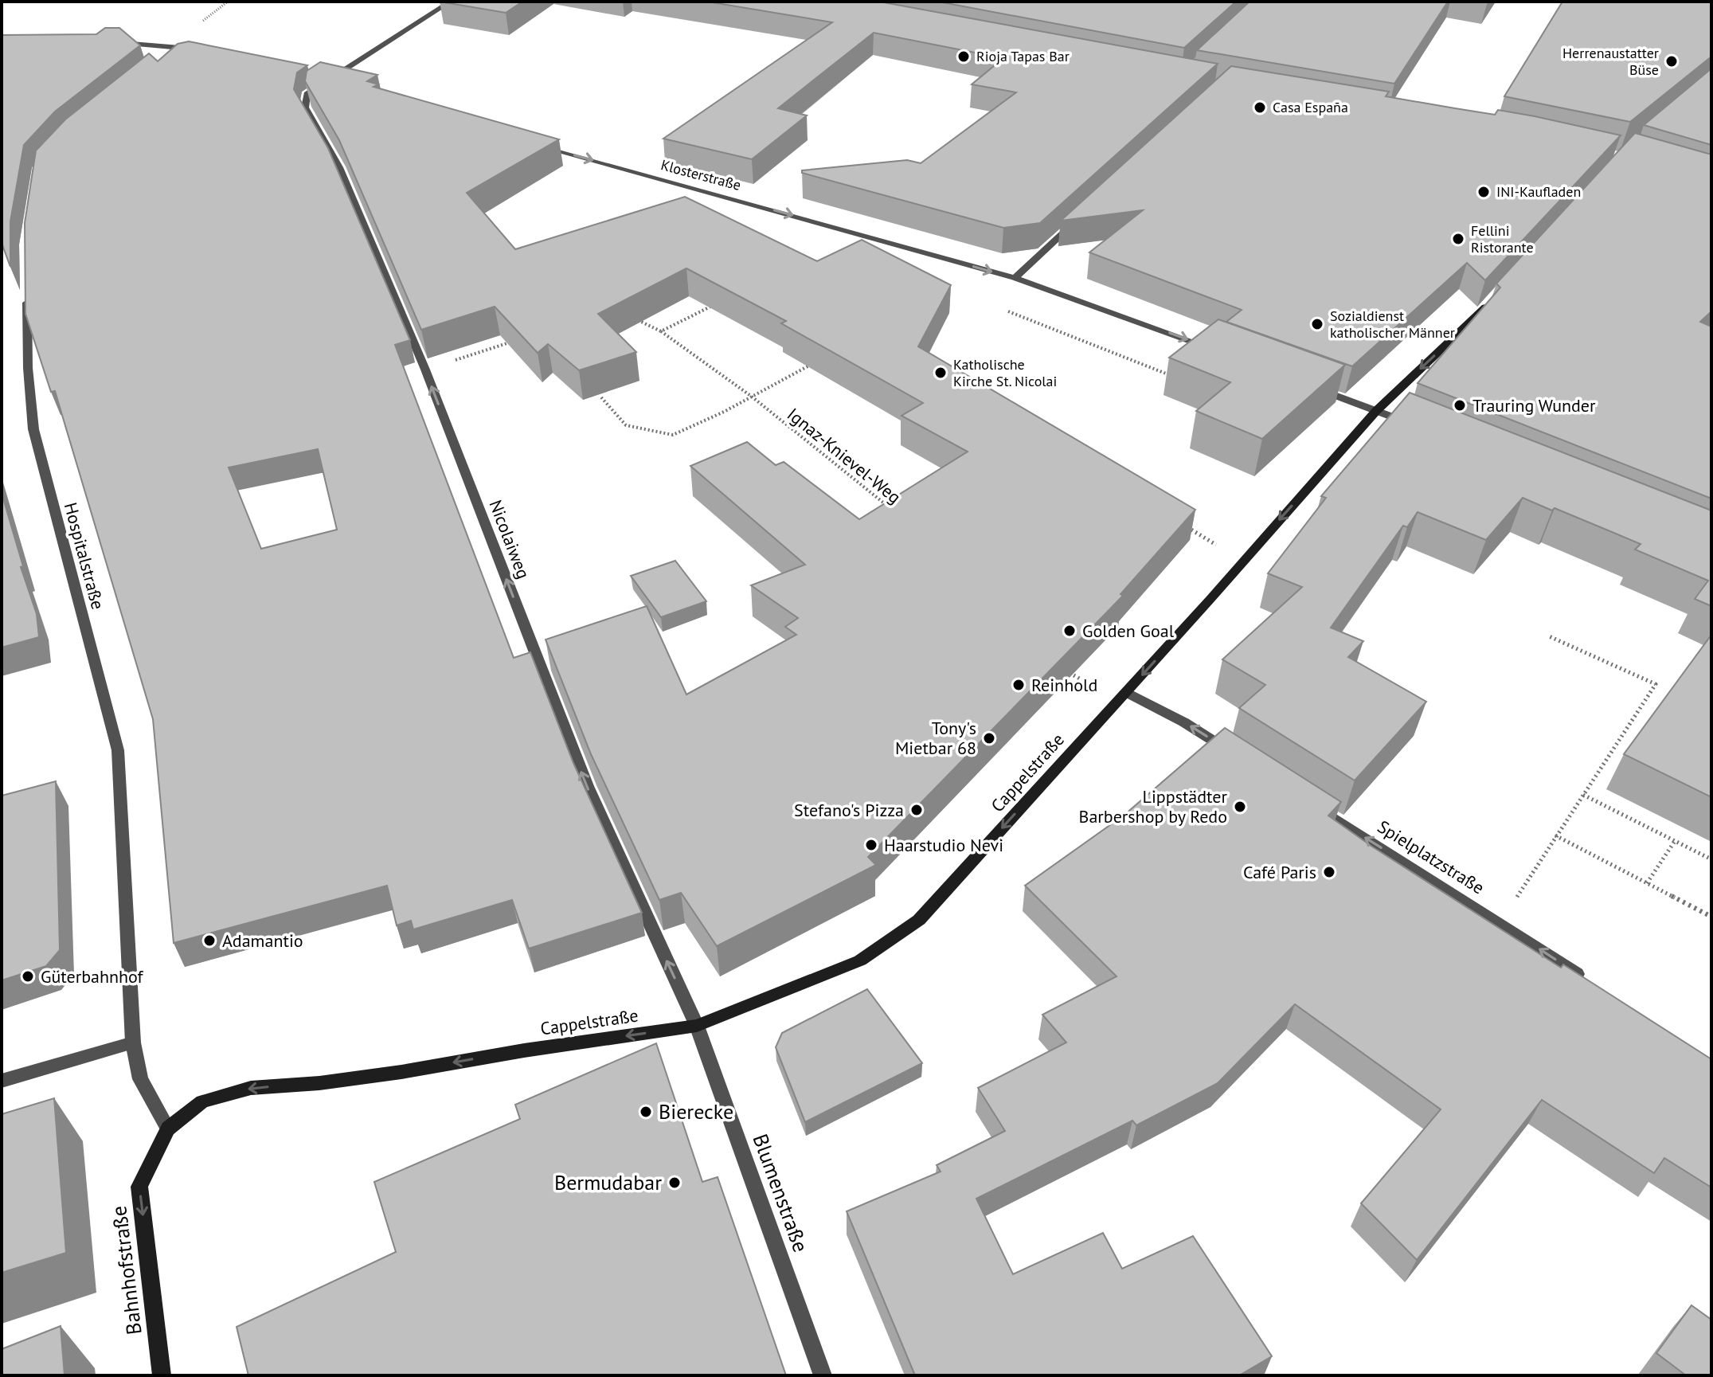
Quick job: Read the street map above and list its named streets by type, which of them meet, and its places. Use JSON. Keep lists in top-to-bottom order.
{
  "streets": {
    "street": [
      "Klosterstraße",
      "Nicolaiweg",
      "Hospitalstraße",
      "Cappelstraße",
      "Spielplatzstraße",
      "Blumenstraße",
      "Bahnhofstraße"
    ],
    "path": ["Ignaz-Knievel-Weg"]
  },
  "crossings": [
    ["Nicolaiweg", "Cappelstraße"],
    ["Nicolaiweg", "Blumenstraße"],
    ["Hospitalstraße", "Cappelstraße"],
    ["Hospitalstraße", "Bahnhofstraße"],
    ["Cappelstraße", "Blumenstraße"],
    ["Cappelstraße", "Bahnhofstraße"]
  ],
  "one_way": [
    "Klosterstraße",
    "Nicolaiweg",
    "Cappelstraße",
    "Spielplatzstraße",
    "Bahnhofstraße"
  ],
  "places": [
    "Rioja Tapas Bar",
    "Herrenaustatter Büse",
    "Casa España",
    "INI-Kaufladen",
    "Fellini Ristorante",
    "Sozialdienst katholischer Männer",
    "Katholische Kirche St. Nicolai",
    "Trauring Wunder",
    "Golden Goal",
    "Reinhold",
    "Tony's Mietbar 68",
    "Lippstädter Barbershop by Redo",
    "Stefano's Pizza",
    "Haarstudio Nevi",
    "Café Paris",
    "Adamantio",
    "Güterbahnhof",
    "Bierecke",
    "Bermudabar"
  ]
}
